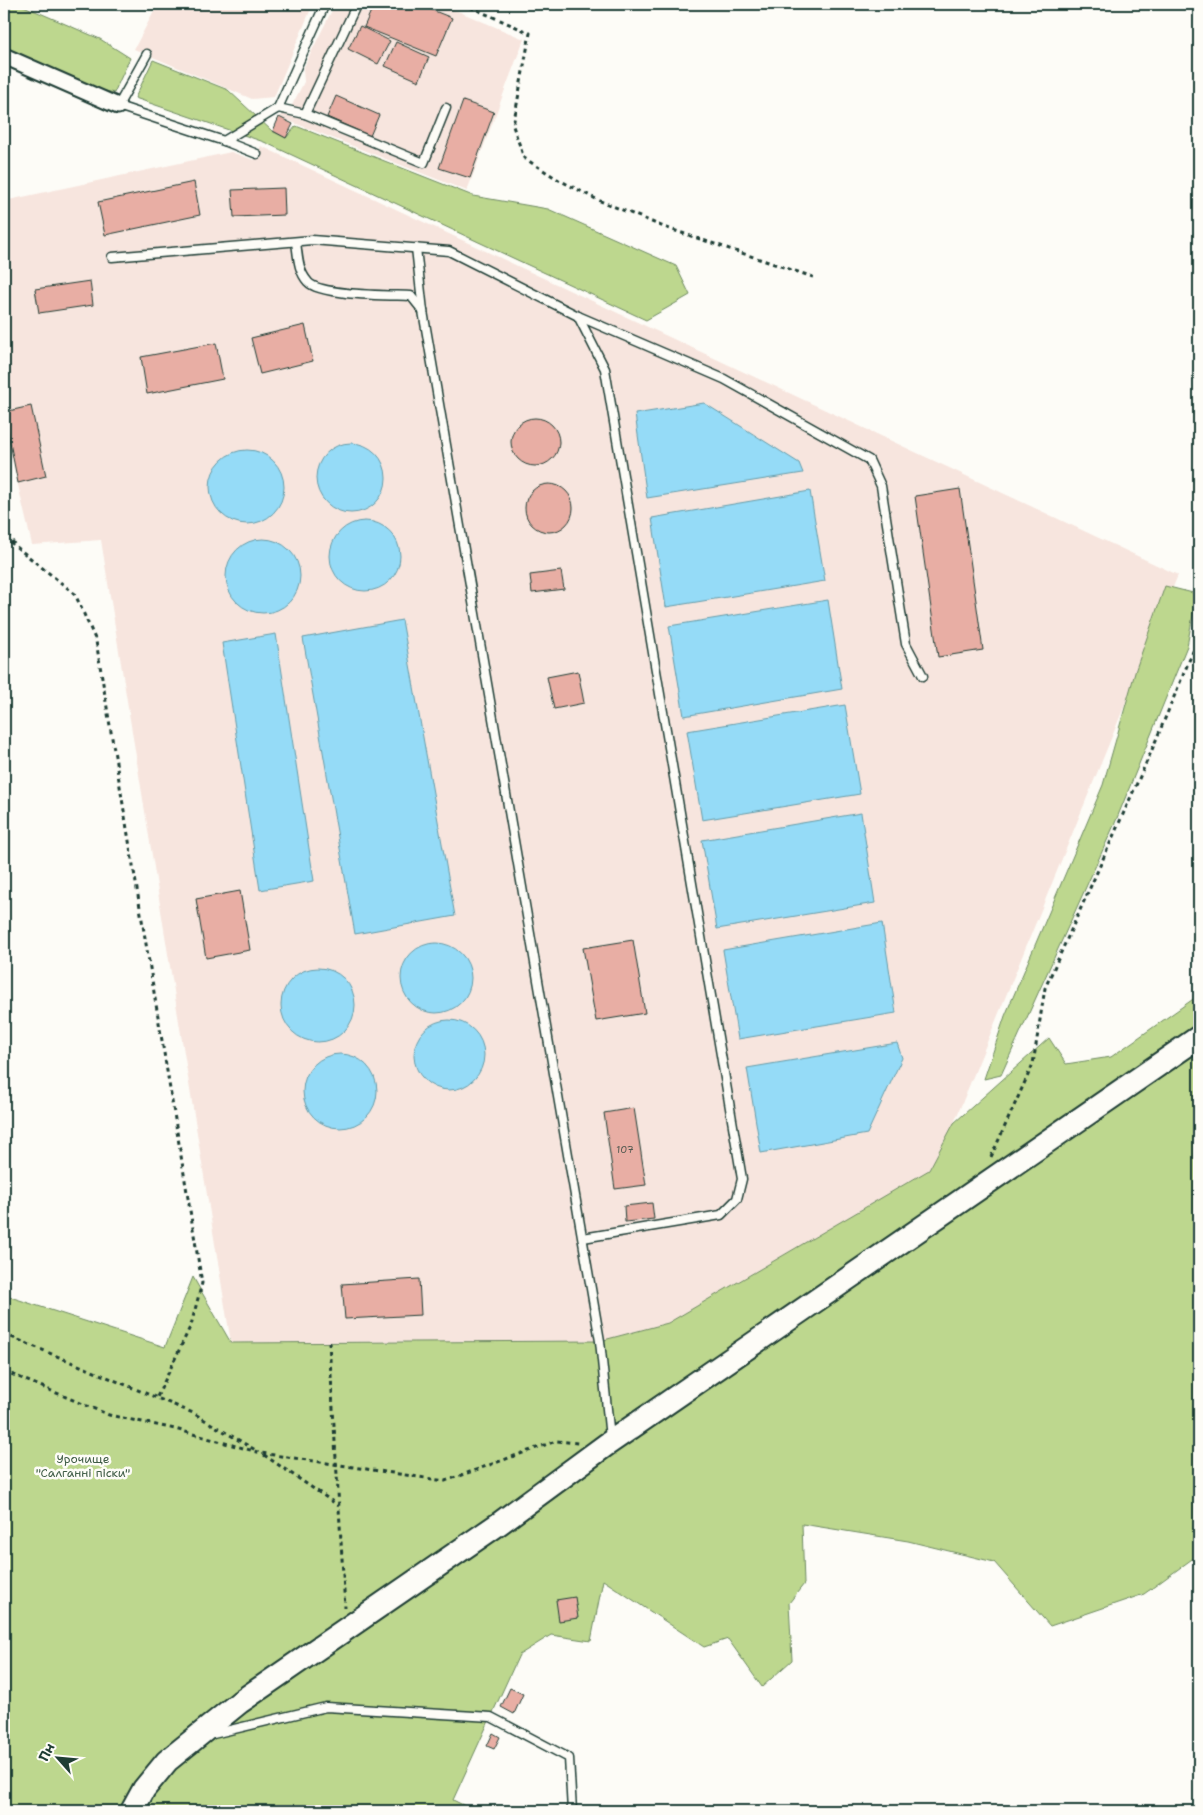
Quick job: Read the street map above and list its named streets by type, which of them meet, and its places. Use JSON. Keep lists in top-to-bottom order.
{
  "parks": ["Урочище \"Салганні піски\""],
  "house_numbers": ["107"],
  "north": "top left"
}
